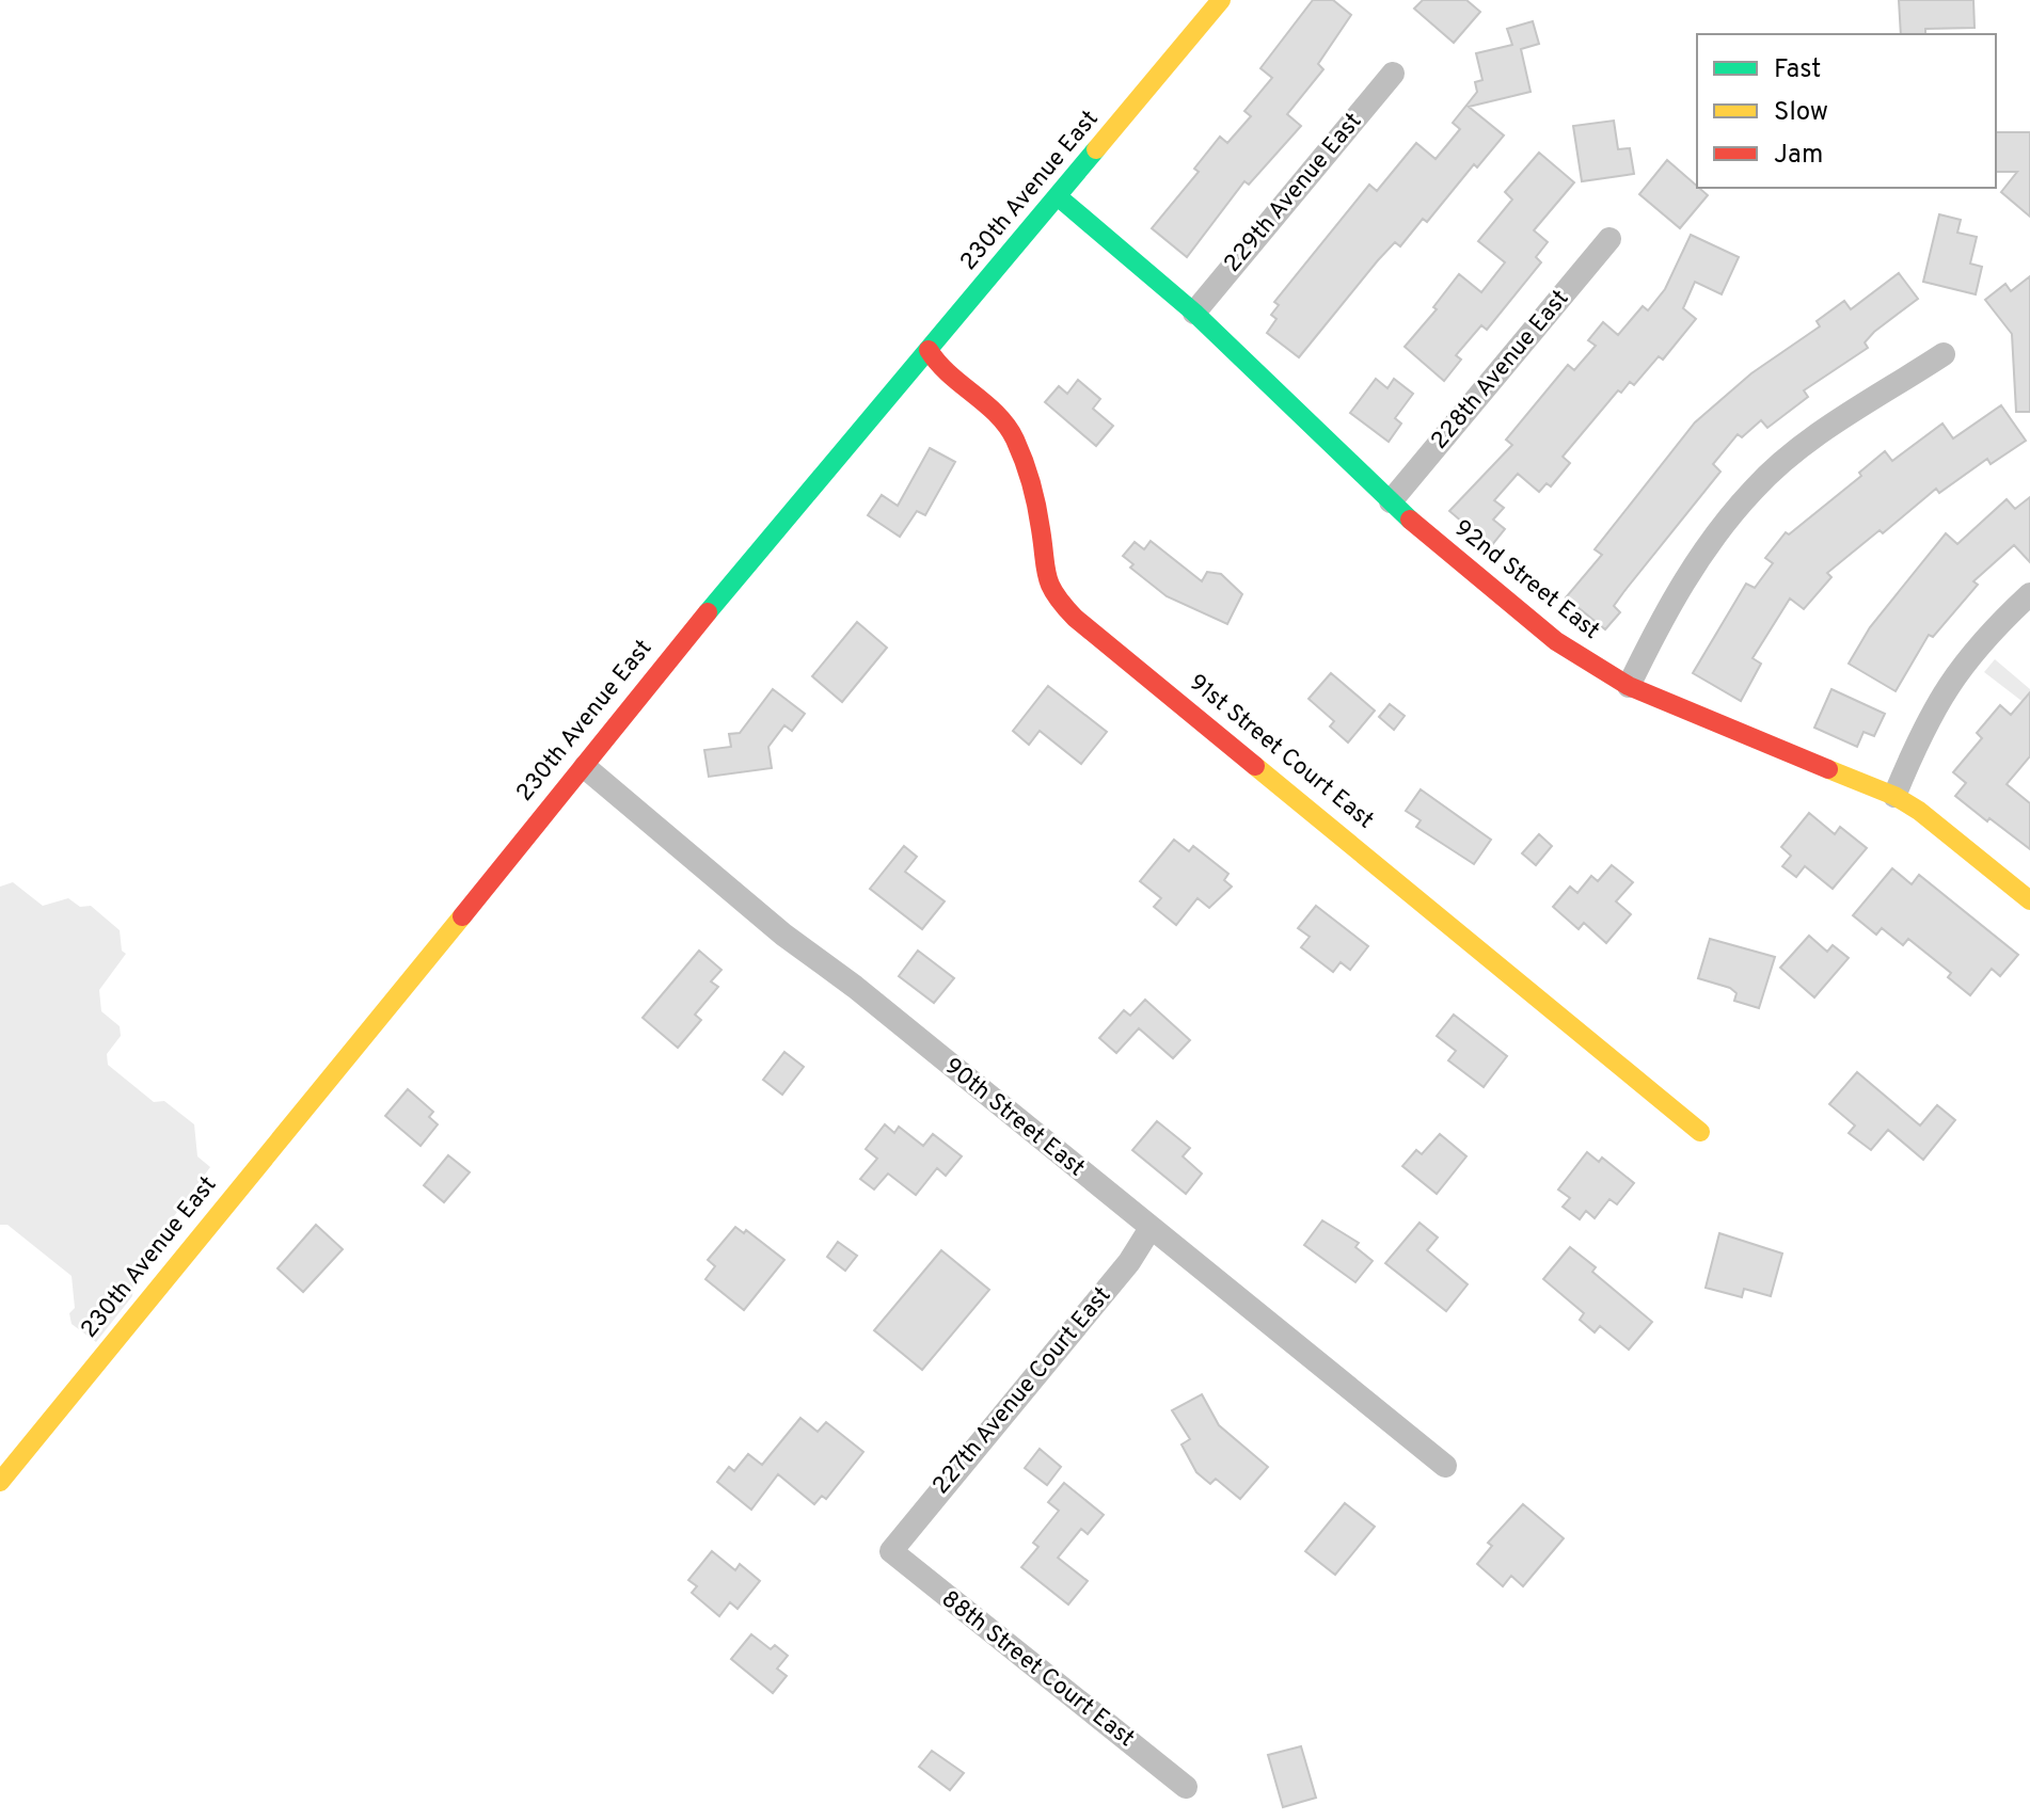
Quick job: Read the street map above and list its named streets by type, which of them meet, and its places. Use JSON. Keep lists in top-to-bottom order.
{
  "streets": {
    "street": [
      "230th Avenue East",
      "229th Avenue East",
      "228th Avenue East",
      "92nd Street East",
      "91st Street Court East",
      "90th Street East",
      "227th Avenue Court East",
      "88th Street Court East"
    ]
  },
  "crossings": [
    ["230th Avenue East", "92nd Street East"],
    ["230th Avenue East", "91st Street Court East"],
    ["230th Avenue East", "90th Street East"],
    ["229th Avenue East", "92nd Street East"],
    ["228th Avenue East", "92nd Street East"],
    ["90th Street East", "227th Avenue Court East"],
    ["227th Avenue Court East", "88th Street Court East"]
  ],
  "legend": ["Fast", "Slow", "Jam"]
}
